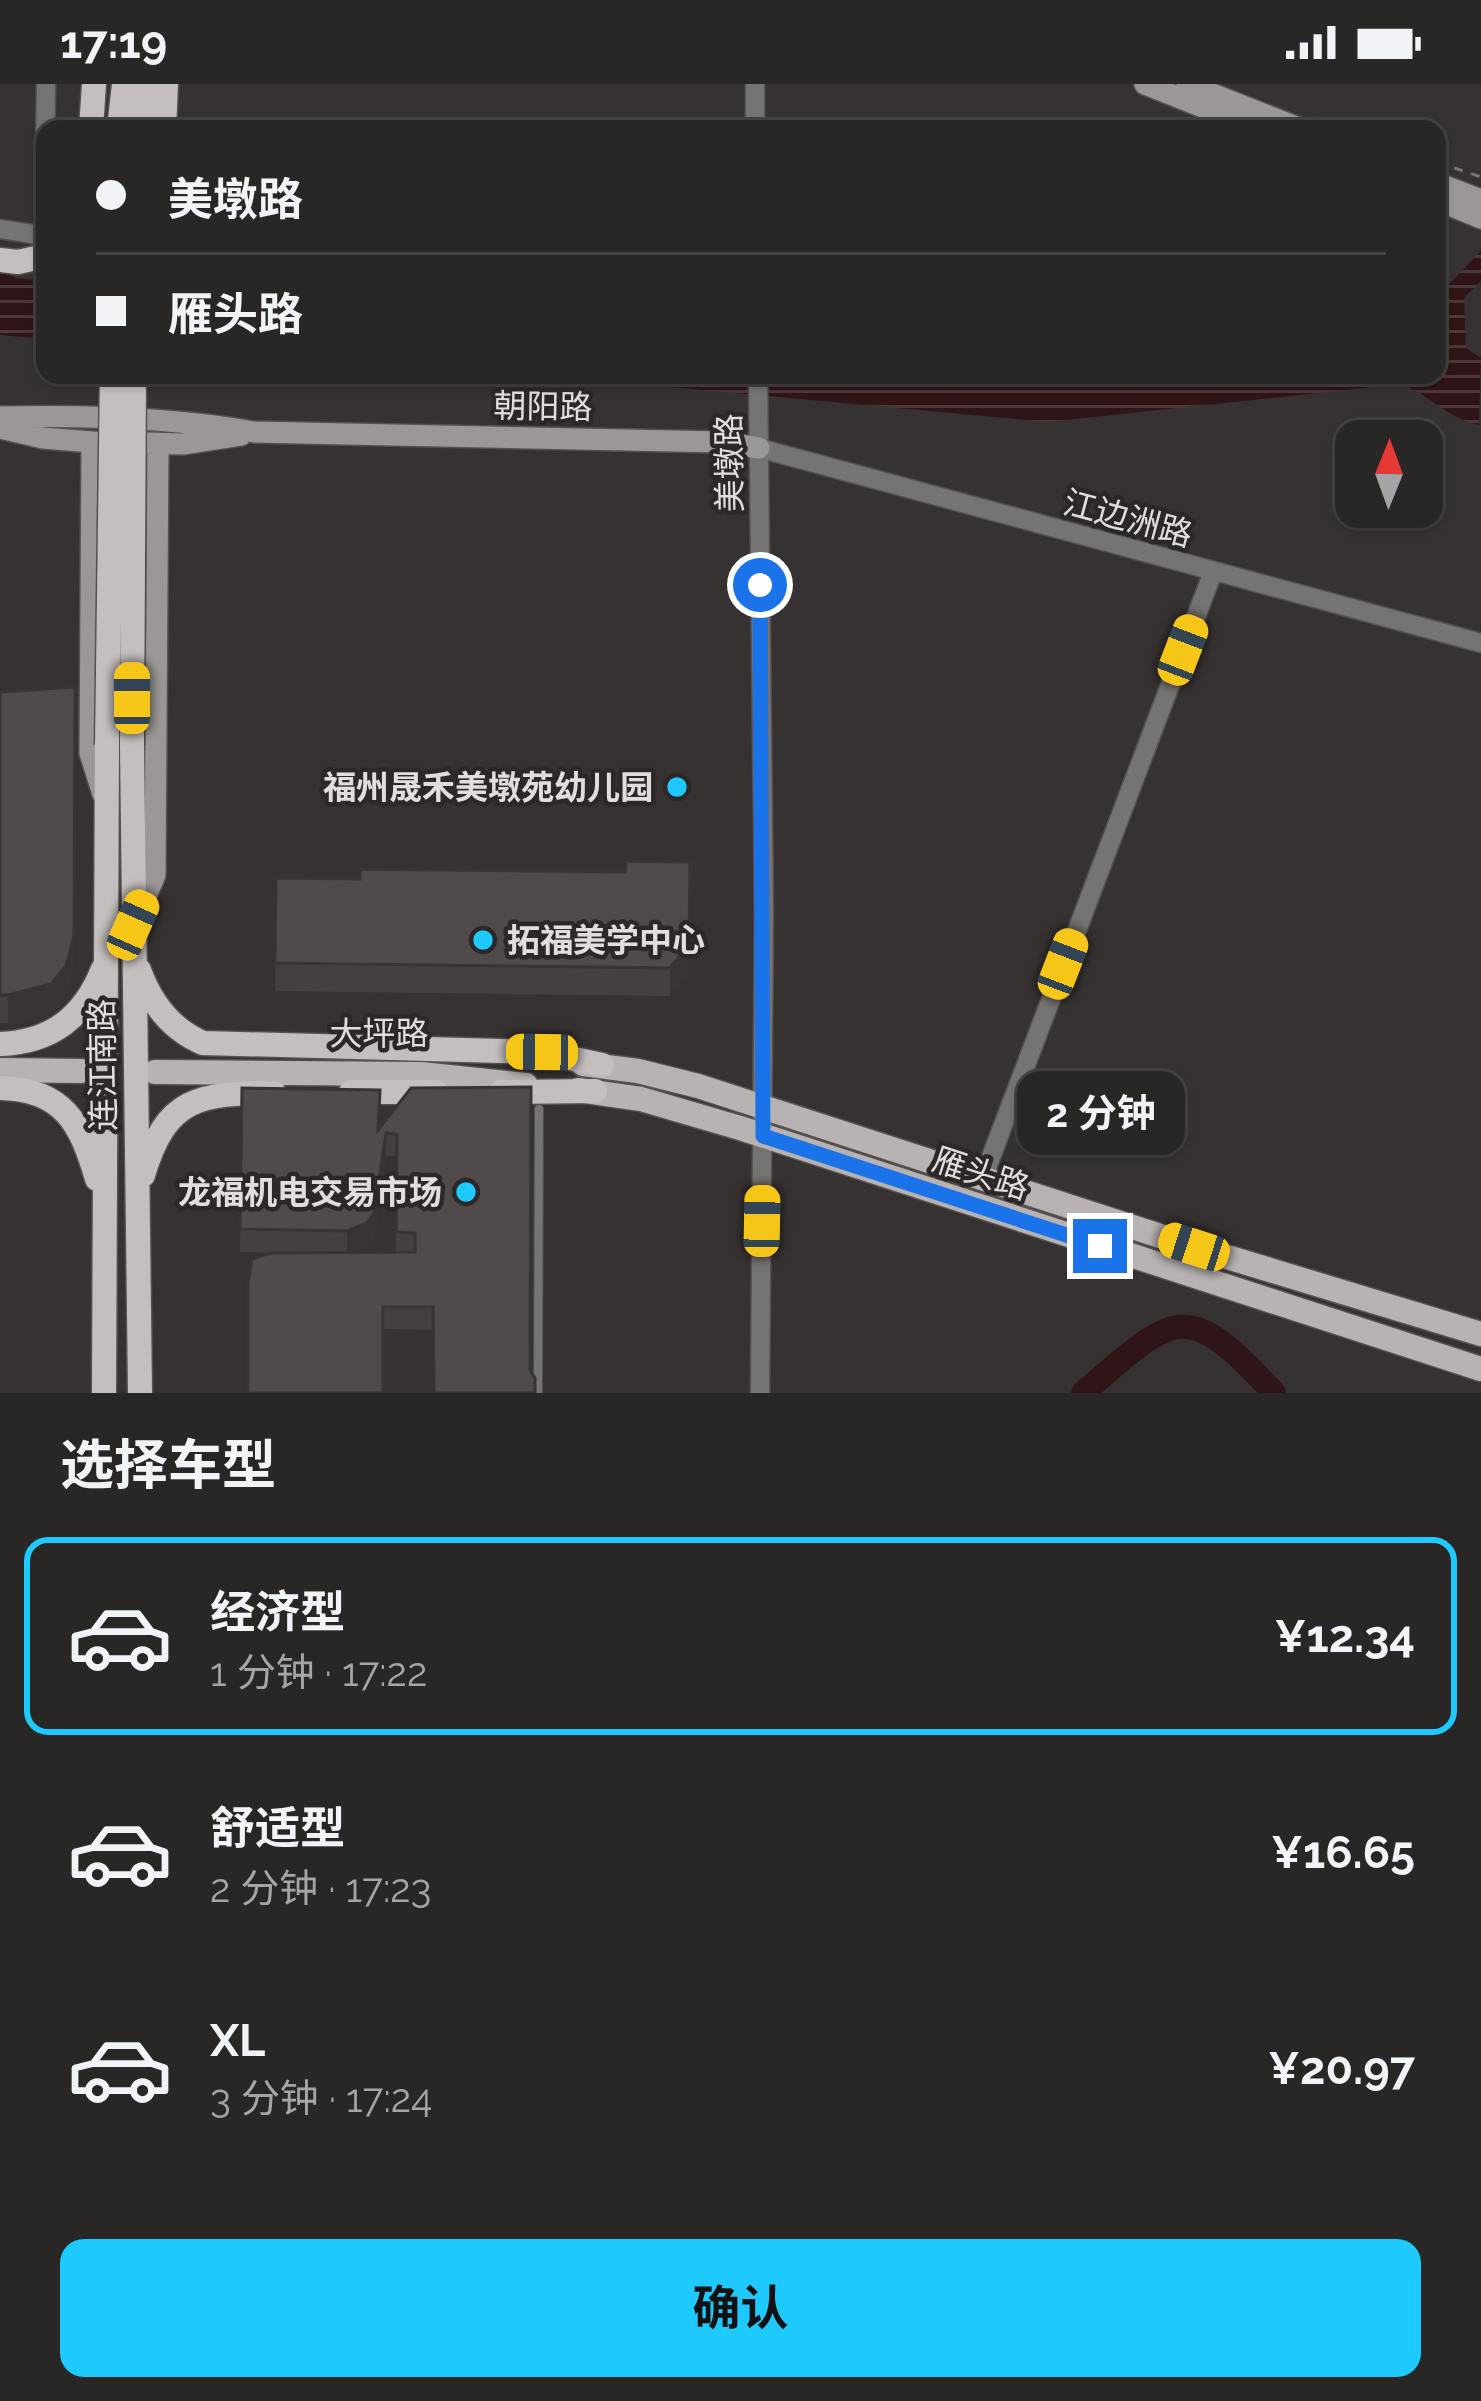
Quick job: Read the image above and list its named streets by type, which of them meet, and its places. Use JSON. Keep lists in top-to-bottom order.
{
  "streets": {
    "highway": ["连江南路"],
    "main road": ["朝阳路", "大坪路", "雁头路"],
    "street": ["美墩路", "江边洲路"]
  },
  "crossings": [
    ["朝阳路", "美墩路"],
    ["朝阳路", "江边洲路"],
    ["美墩路", "江边洲路"],
    ["美墩路", "雁头路"],
    ["大坪路", "雁头路"]
  ],
  "places": ["福州晟禾美墩苑幼儿园", "拓福美学中心", "龙福机电交易市场"],
  "north": "top",
  "page": {
    "status": "17:19",
    "banner": ["美墩路", "雁头路"],
    "bubble": "2 分钟",
    "heading": "选择车型",
    "list": [
      {
        "name": "经济型",
        "note": "1 分钟 · 17:22",
        "value": "¥12.34"
      },
      {
        "name": "舒适型",
        "note": "2 分钟 · 17:23",
        "value": "¥16.65"
      },
      {
        "name": "XL",
        "note": "3 分钟 · 17:24",
        "value": "¥20.97"
      }
    ],
    "buttons": "确认"
  }
}
